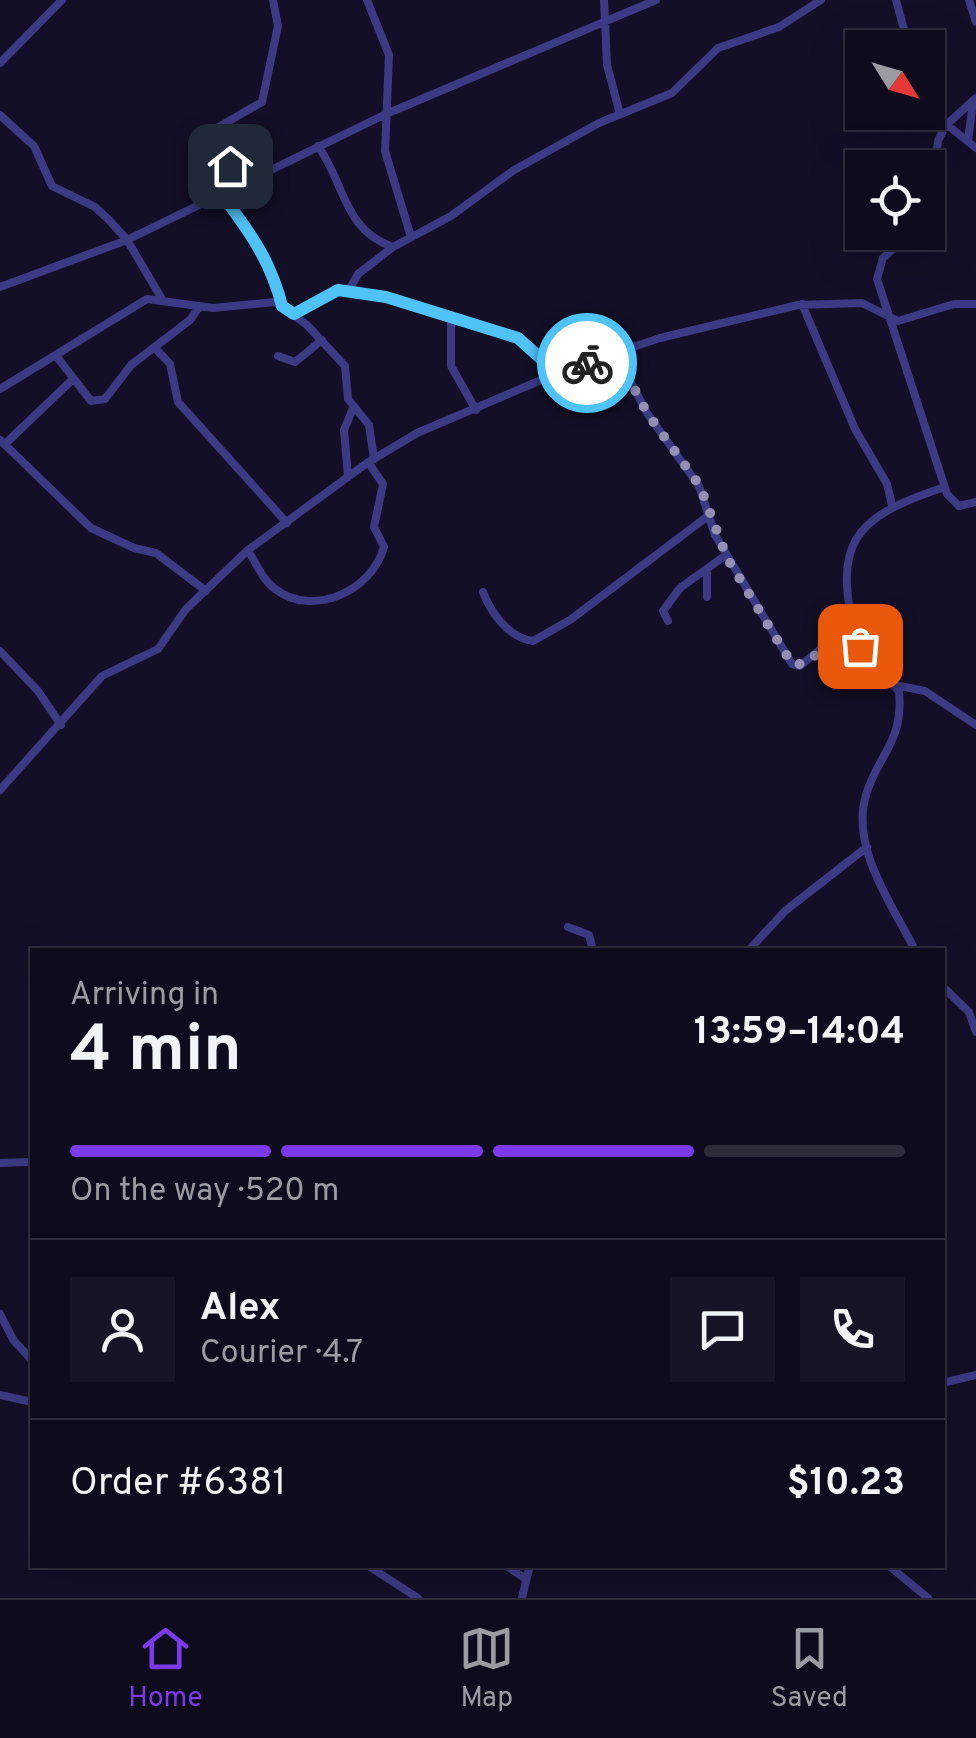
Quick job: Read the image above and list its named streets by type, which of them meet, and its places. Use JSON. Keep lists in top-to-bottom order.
{
  "north": "bottom right",
  "page": {
    "heading": ["4 min", "Arriving in", "13:59–14:04"],
    "panel": [
      "Alex",
      "Courier · 4.7",
      "Order #6381",
      "$10.23"
    ],
    "bar": "On the way · 520 m",
    "tabs": ["Home", "Map", "Saved"]
  }
}
